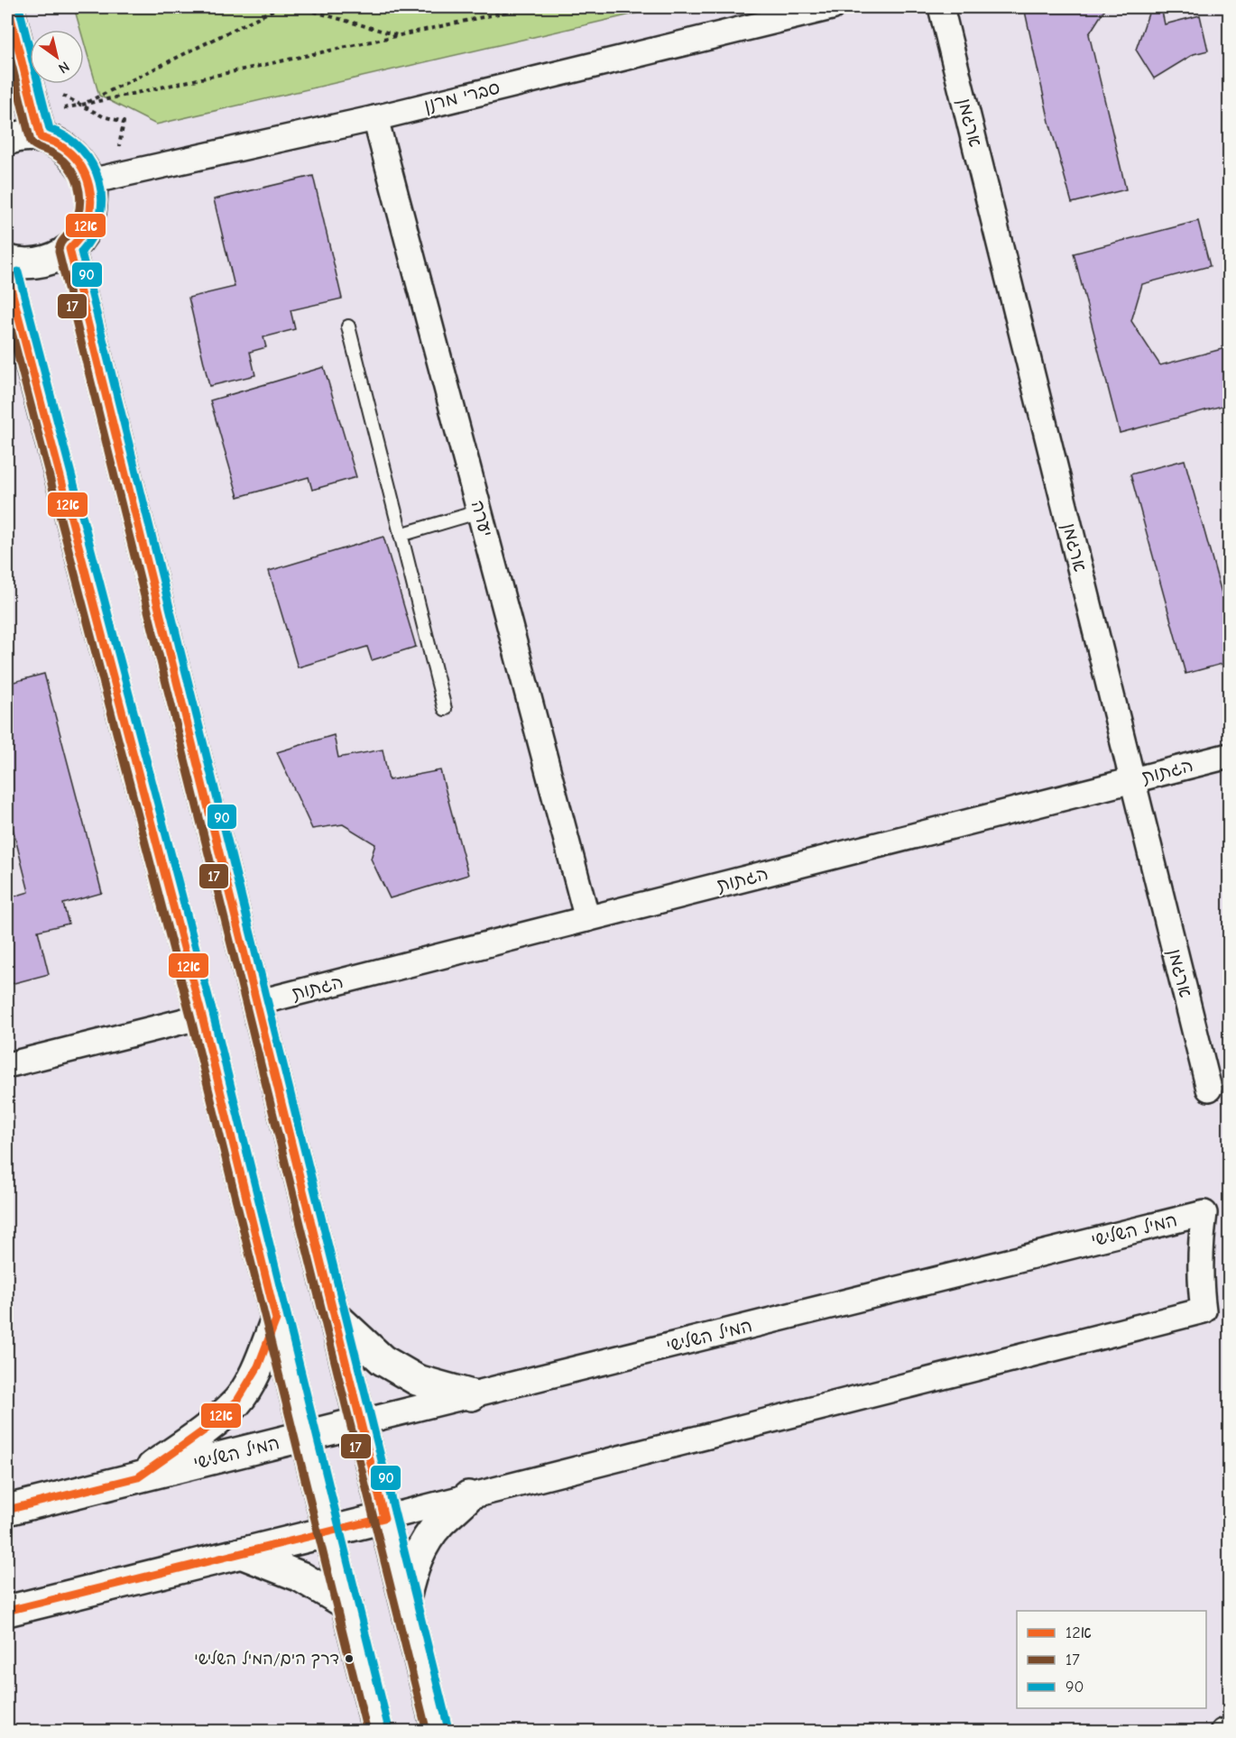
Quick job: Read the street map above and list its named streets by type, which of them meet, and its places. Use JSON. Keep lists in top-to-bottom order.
{
  "streets": {
    "street": [
      "סברי מרנן",
      "ארגמן",
      "יערה",
      "הגתות",
      "המיל השלישי"
    ]
  },
  "crossings": [
    ["סברי מרנן", "יערה"],
    ["ארגמן", "הגתות"],
    ["יערה", "הגתות"]
  ],
  "places": ["דרך הים/המיל השלישי"],
  "lines": ["transit line 12א", "transit line 90", "transit line 17"],
  "legend": ["12א", "17", "90"],
  "north": "bottom right"
}
